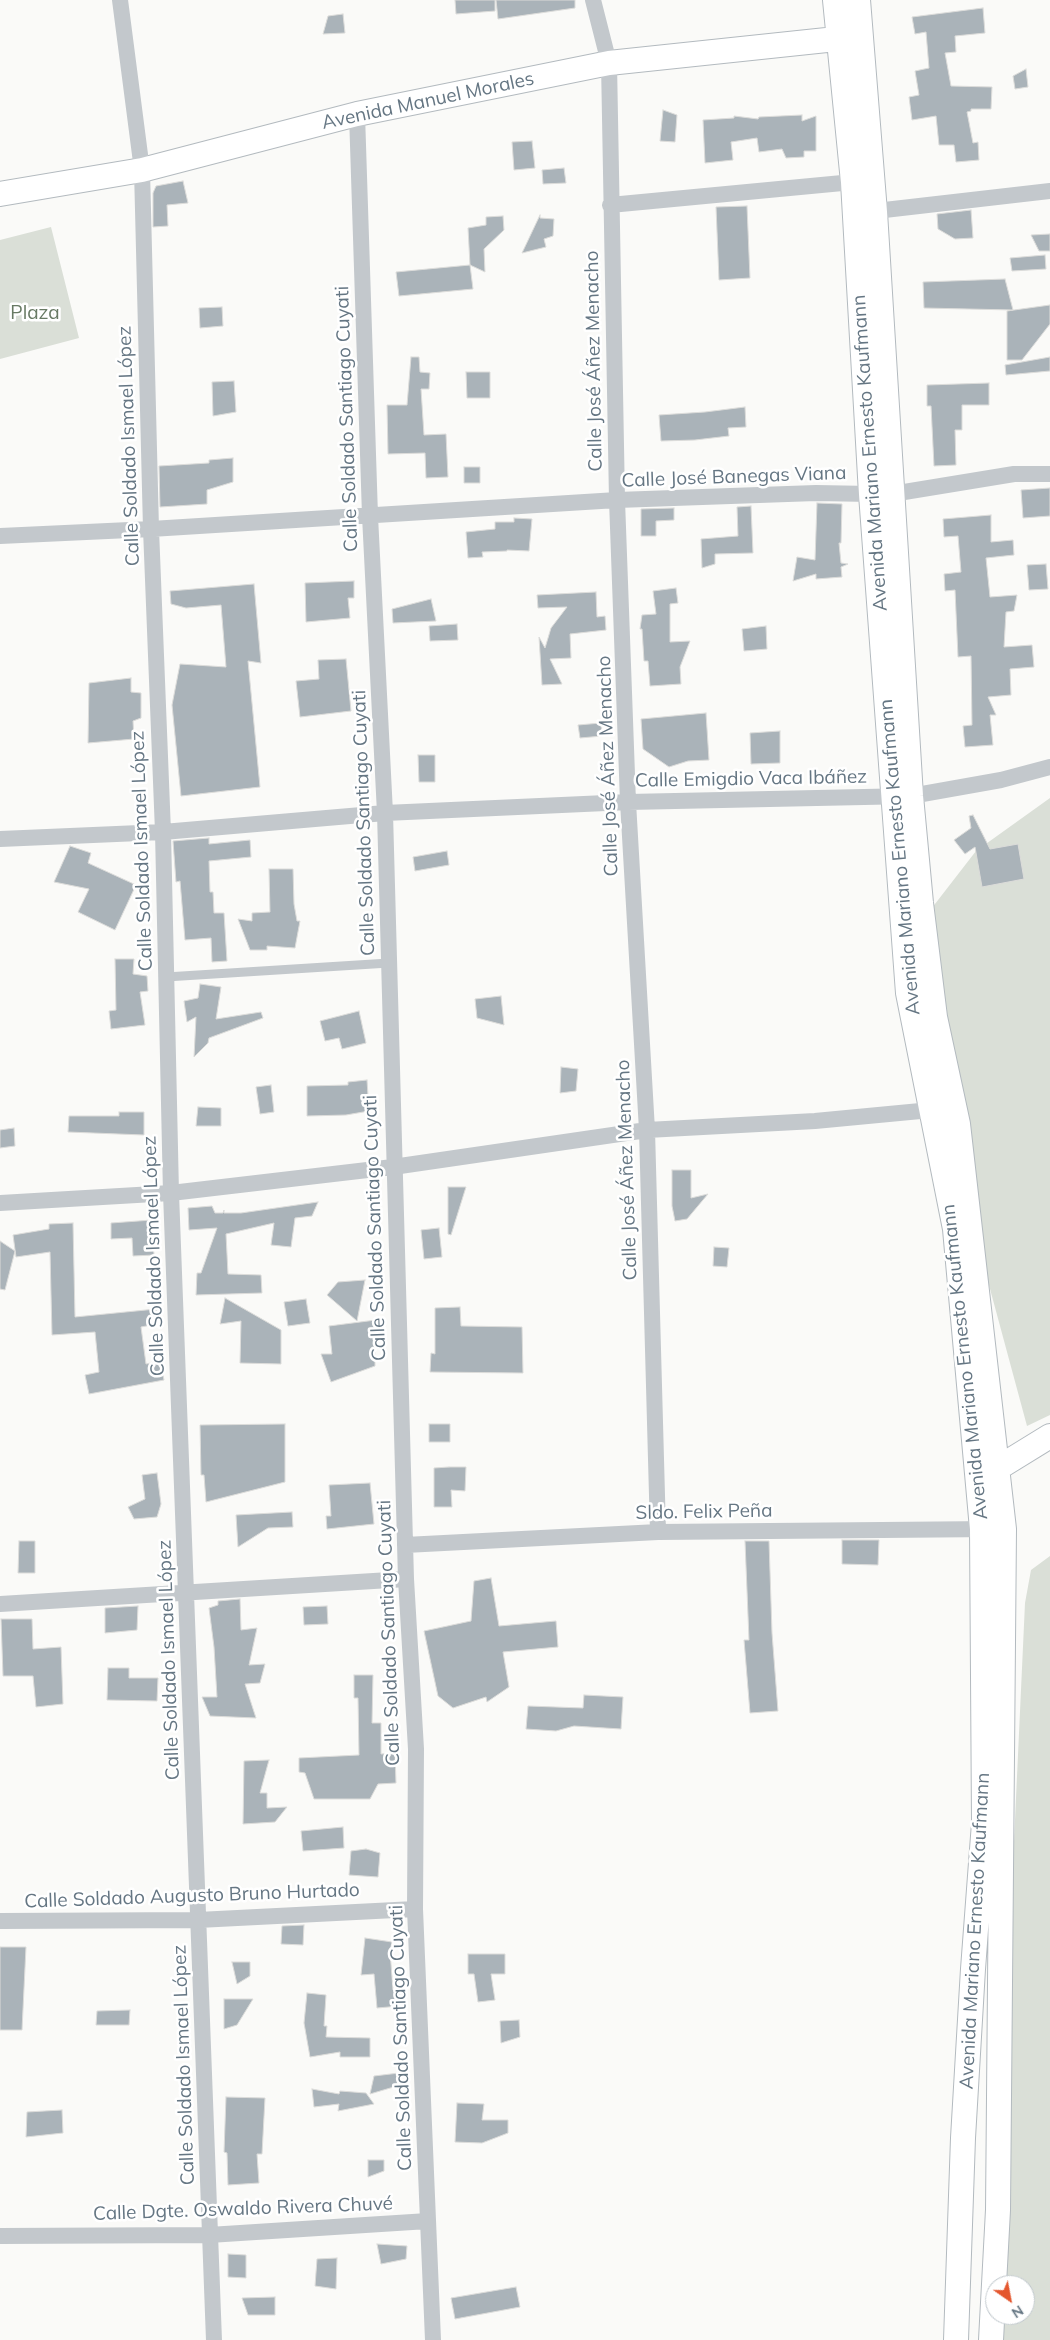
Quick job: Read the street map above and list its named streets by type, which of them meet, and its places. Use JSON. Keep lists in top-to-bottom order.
{
  "streets": {
    "main road": ["Avenida Manuel Morales", "Avenida Mariano Ernesto Kaufmann"],
    "street": [
      "Calle José Áñez Menacho",
      "Calle Soldado Santiago Cuyati",
      "Calle Soldado Ismael López",
      "Calle José Banegas Viana",
      "Calle Emigdio Vaca Ibáñez",
      "Sldo. Felix Peña",
      "Calle Soldado Augusto Bruno Hurtado",
      "Calle Dgte. Oswaldo Rivera Chuvé"
    ]
  },
  "crossings": [
    ["Avenida Manuel Morales", "Calle José Áñez Menacho"],
    ["Avenida Manuel Morales", "Calle Soldado Santiago Cuyati"],
    ["Avenida Manuel Morales", "Calle Soldado Ismael López"],
    ["Avenida Manuel Morales", "Avenida Mariano Ernesto Kaufmann"],
    ["Calle José Áñez Menacho", "Calle José Banegas Viana"],
    ["Calle José Áñez Menacho", "Calle Emigdio Vaca Ibáñez"],
    ["Calle José Áñez Menacho", "Sldo. Felix Peña"],
    ["Calle Soldado Santiago Cuyati", "Calle José Banegas Viana"],
    ["Calle Soldado Santiago Cuyati", "Calle Emigdio Vaca Ibáñez"],
    ["Calle Soldado Santiago Cuyati", "Sldo. Felix Peña"],
    ["Calle Soldado Santiago Cuyati", "Calle Soldado Augusto Bruno Hurtado"],
    ["Calle Soldado Santiago Cuyati", "Calle Dgte. Oswaldo Rivera Chuvé"],
    ["Calle Soldado Ismael López", "Calle José Banegas Viana"],
    ["Calle Soldado Ismael López", "Calle Emigdio Vaca Ibáñez"],
    ["Calle Soldado Ismael López", "Calle Soldado Augusto Bruno Hurtado"],
    ["Calle Soldado Ismael López", "Calle Dgte. Oswaldo Rivera Chuvé"],
    ["Avenida Mariano Ernesto Kaufmann", "Calle José Banegas Viana"],
    ["Avenida Mariano Ernesto Kaufmann", "Calle Emigdio Vaca Ibáñez"],
    ["Avenida Mariano Ernesto Kaufmann", "Sldo. Felix Peña"]
  ],
  "parks": ["Plaza"],
  "north": "bottom right"
}
